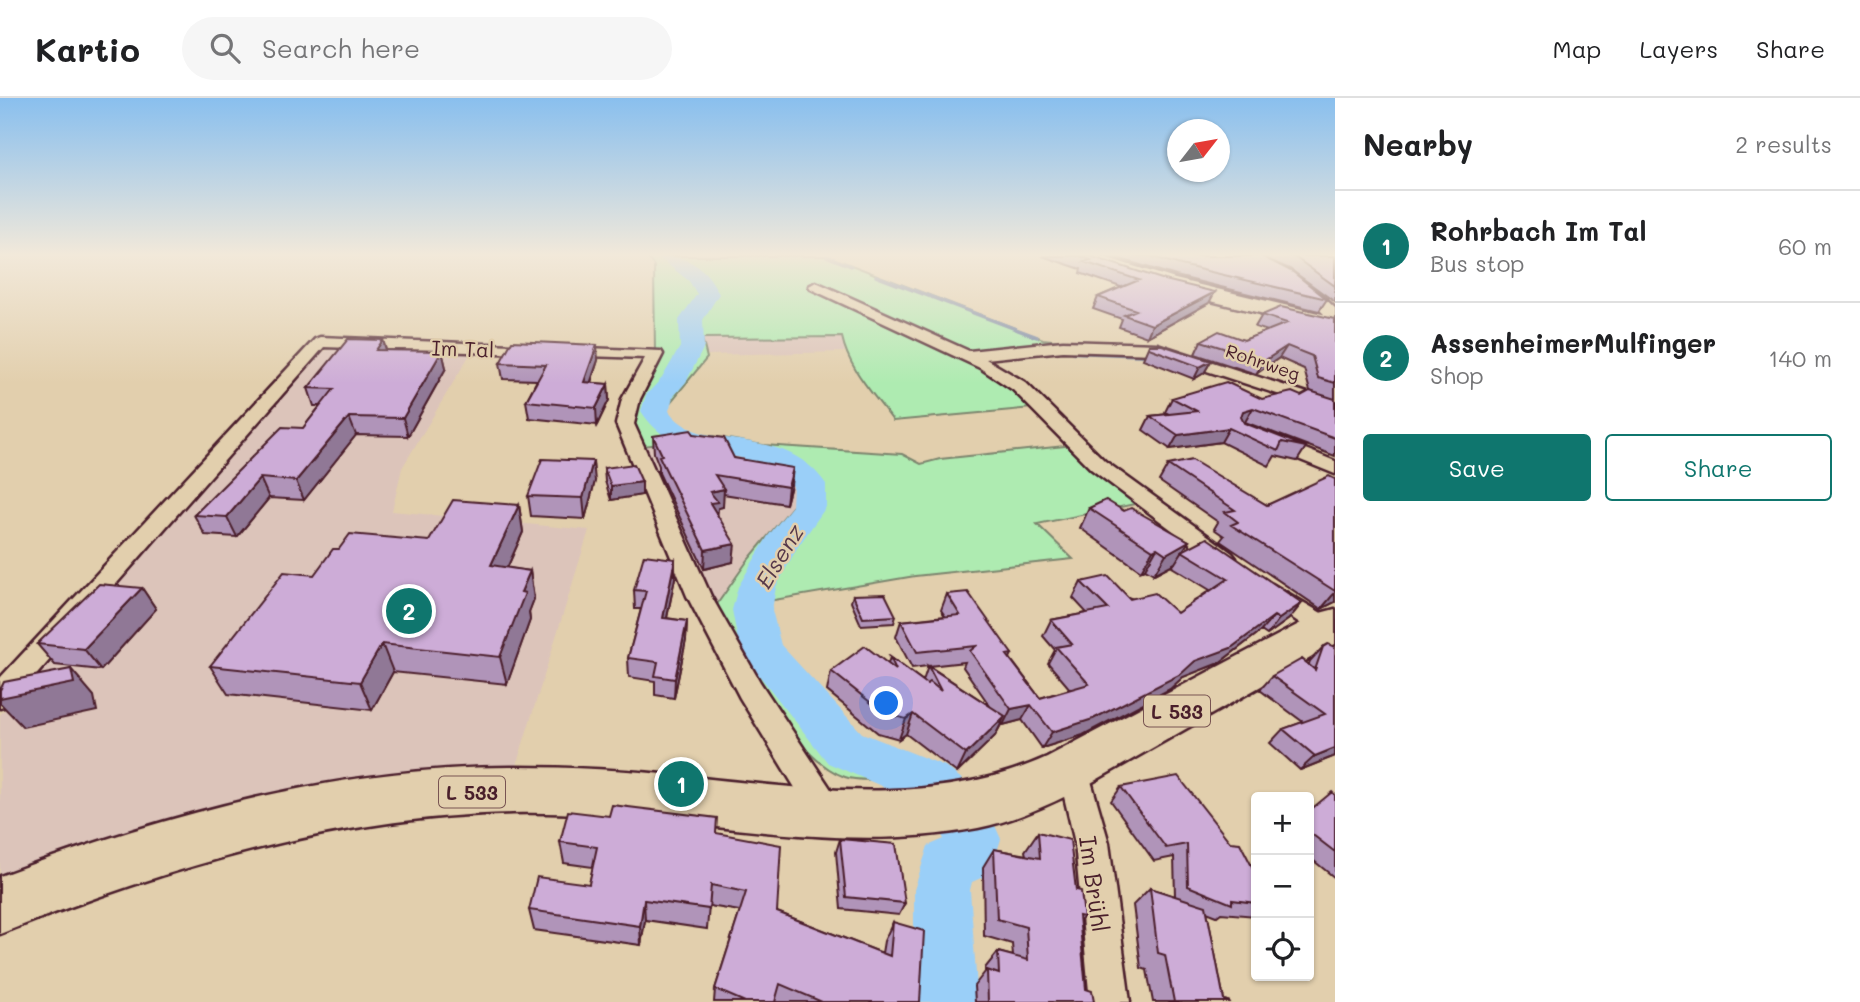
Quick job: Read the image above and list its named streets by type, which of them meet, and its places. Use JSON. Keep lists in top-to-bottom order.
{
  "streets": {
    "main road": ["L 533"],
    "street": ["Im Tal", "Rohrweg", "Im Brühl"]
  },
  "crossings": [
    ["Im Tal", "L 533"],
    ["L 533", "Im Brühl"]
  ],
  "water": ["Elsenz"],
  "north": "top right",
  "page": {
    "header": "Kartio",
    "search": "Search here",
    "nav": ["Map", "Layers", "Share"],
    "heading": ["Nearby", "2 results"],
    "list": [
      {
        "mark": "1",
        "name": "Rohrbach Im Tal",
        "note": "Bus stop",
        "value": "60 m"
      },
      {
        "mark": "2",
        "name": "AssenheimerMulfinger",
        "note": "Shop",
        "value": "140 m"
      }
    ],
    "buttons": ["Save", "Share"],
    "pins": ["2", "1"],
    "map_buttons": ["+", "−"]
  }
}
